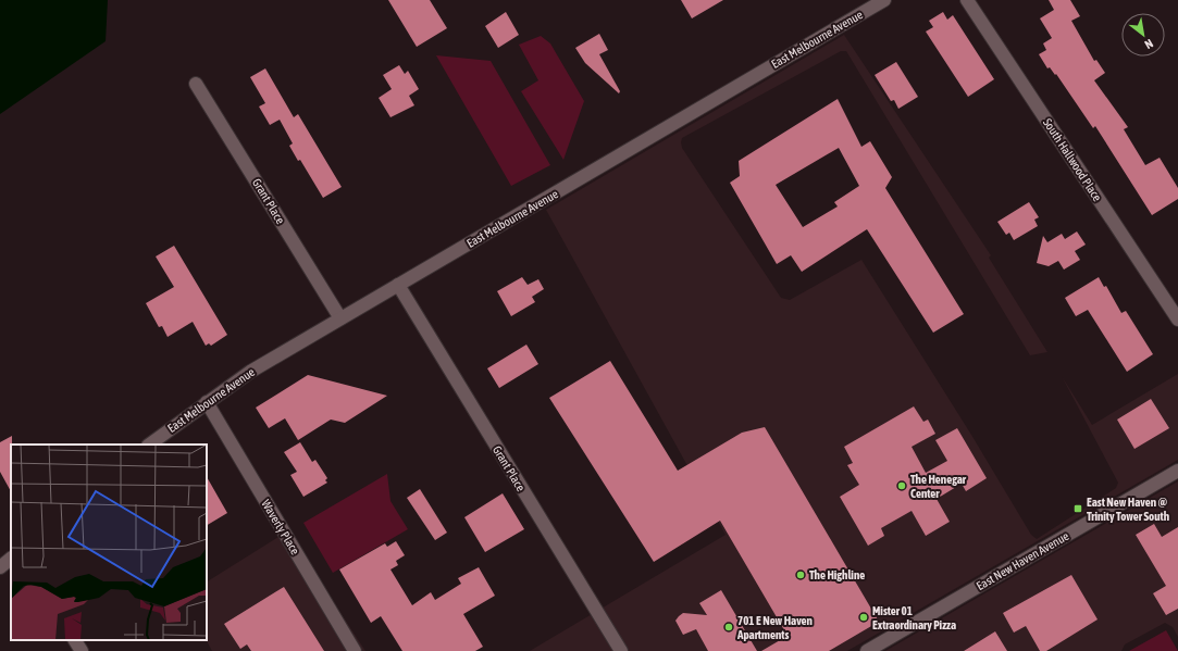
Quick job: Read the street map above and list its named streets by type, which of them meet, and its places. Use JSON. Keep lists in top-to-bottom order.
{
  "streets": {
    "street": [
      "East Melbourne Avenue",
      "South Hallwood Place",
      "Grant Place",
      "Waverly Place",
      "East New Haven Avenue"
    ]
  },
  "crossings": [
    ["East Melbourne Avenue", "Grant Place"],
    ["East Melbourne Avenue", "Waverly Place"]
  ],
  "places": {
    "other": [
      "The Henegar Center",
      "The Highline",
      "Mister 01 Extraordinary Pizza",
      "701 E New Haven Apartments"
    ],
    "transit": ["East New Haven @ Trinity Tower South"]
  },
  "north": "bottom right"
}
